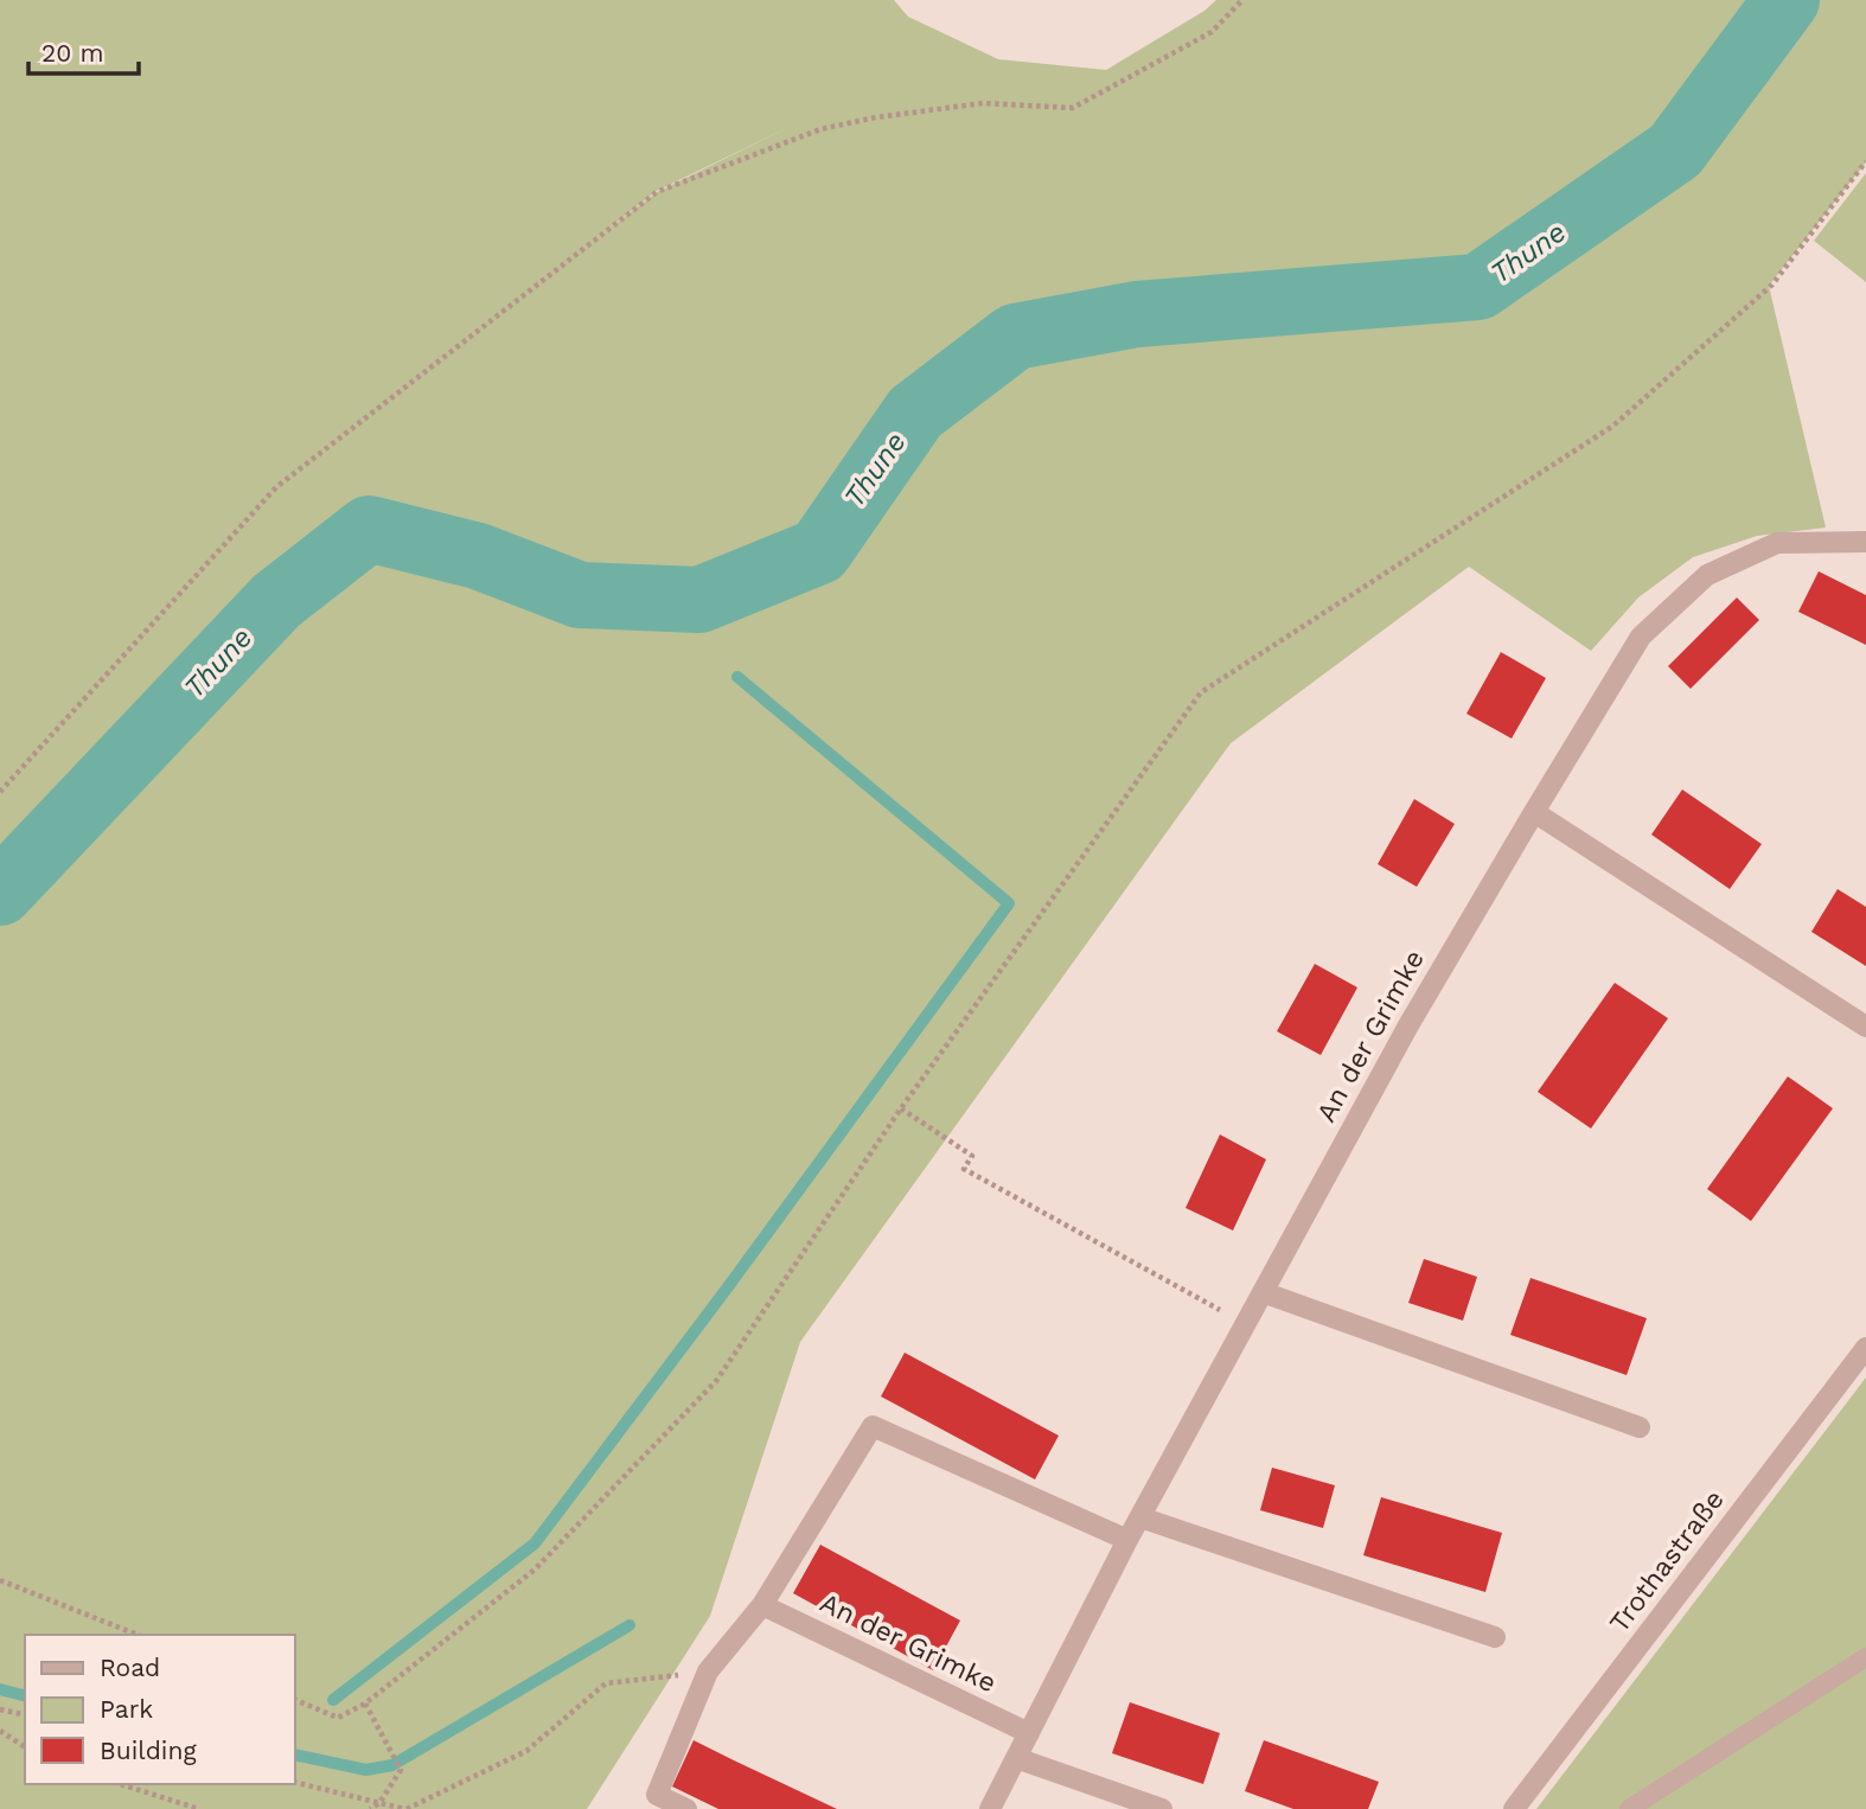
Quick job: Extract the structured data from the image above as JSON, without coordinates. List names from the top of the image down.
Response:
{
  "streets": {
    "street": ["An der Grimke", "Trothastraße"]
  },
  "water": ["Thune"],
  "legend": ["Road", "Park", "Building"],
  "scale_bar": "20 m"
}
